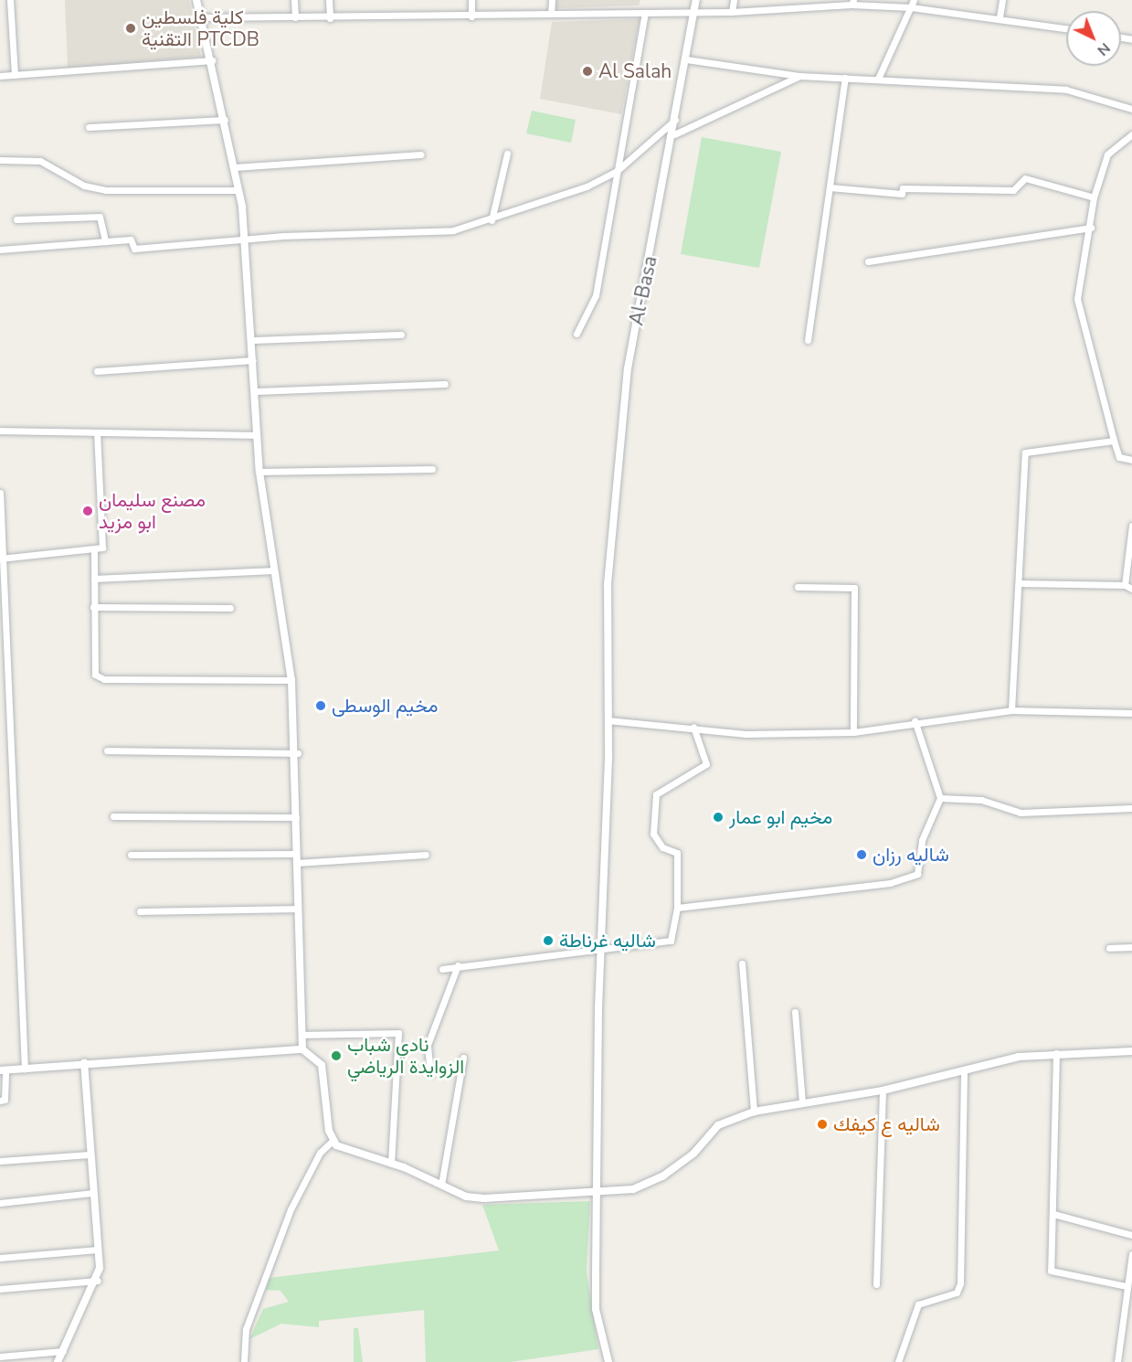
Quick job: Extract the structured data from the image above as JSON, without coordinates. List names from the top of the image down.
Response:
{
  "streets": {
    "street": ["Al-Basa"]
  },
  "places": [
    "كلية فلسطين التقنية PTCDB",
    "Al Salah",
    "مصنع سليمان ابو مزيد",
    "مخيم الوسطى",
    "مخيم ابو عمار",
    "شاليه رزان",
    "شاليه غرناطة",
    "نادي شباب الزوايدة الرياضي",
    "شاليه ع كيفك"
  ],
  "north": "bottom right"
}
